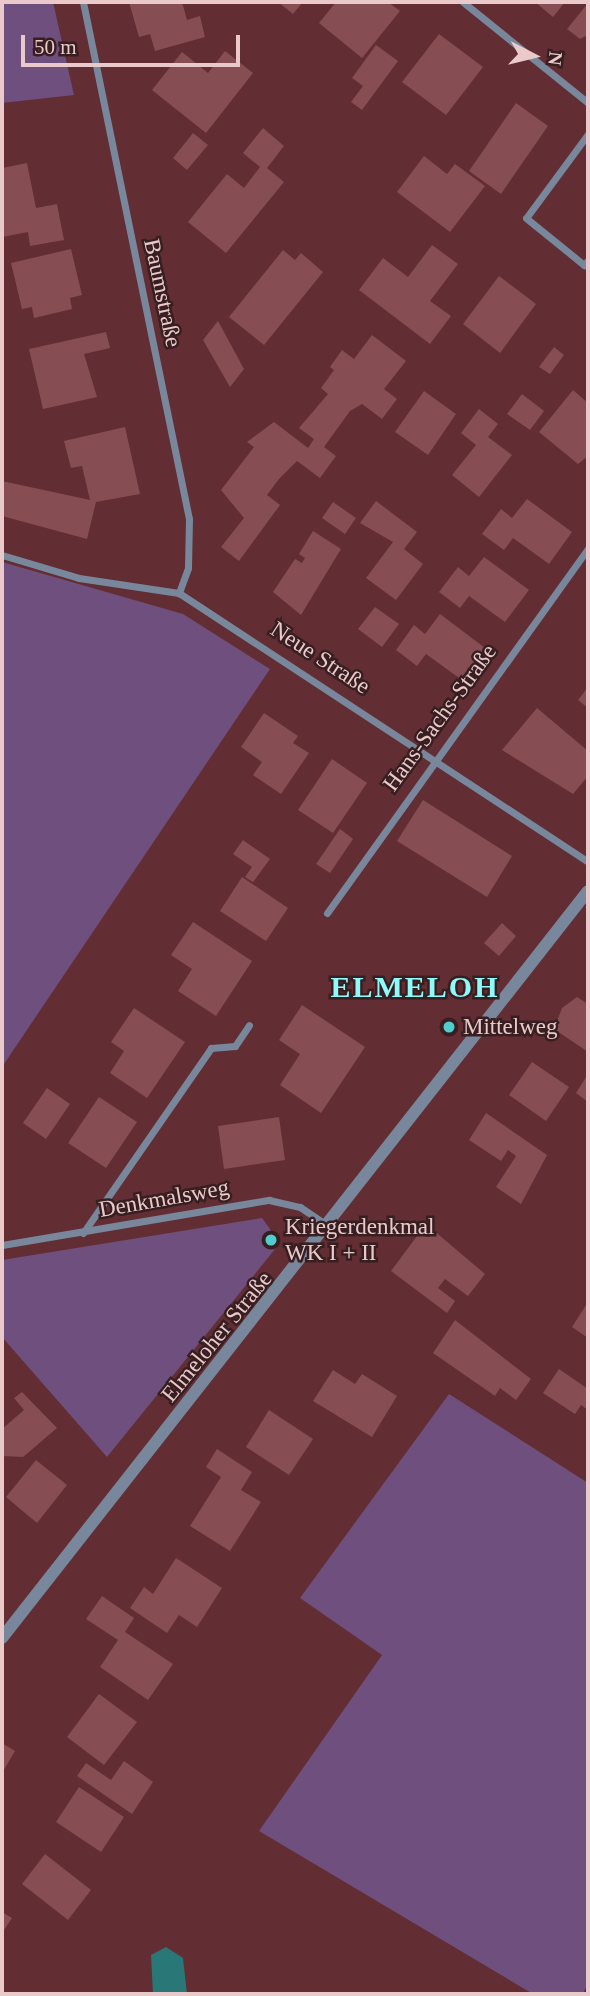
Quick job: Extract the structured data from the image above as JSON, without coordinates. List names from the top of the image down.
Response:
{
  "streets": {
    "street": [
      "Baumstraße",
      "Neue Straße",
      "Hans-Sachs-Straße",
      "Denkmalsweg",
      "Elmeloher Straße"
    ]
  },
  "crossings": [
    ["Baumstraße", "Neue Straße"],
    ["Neue Straße", "Hans-Sachs-Straße"],
    ["Denkmalsweg", "Elmeloher Straße"]
  ],
  "districts": ["ELMELOH"],
  "places": ["Mittelweg", "Kriegerdenkmal WK I + II"],
  "scale_bar": "50 m",
  "north": "right"
}
